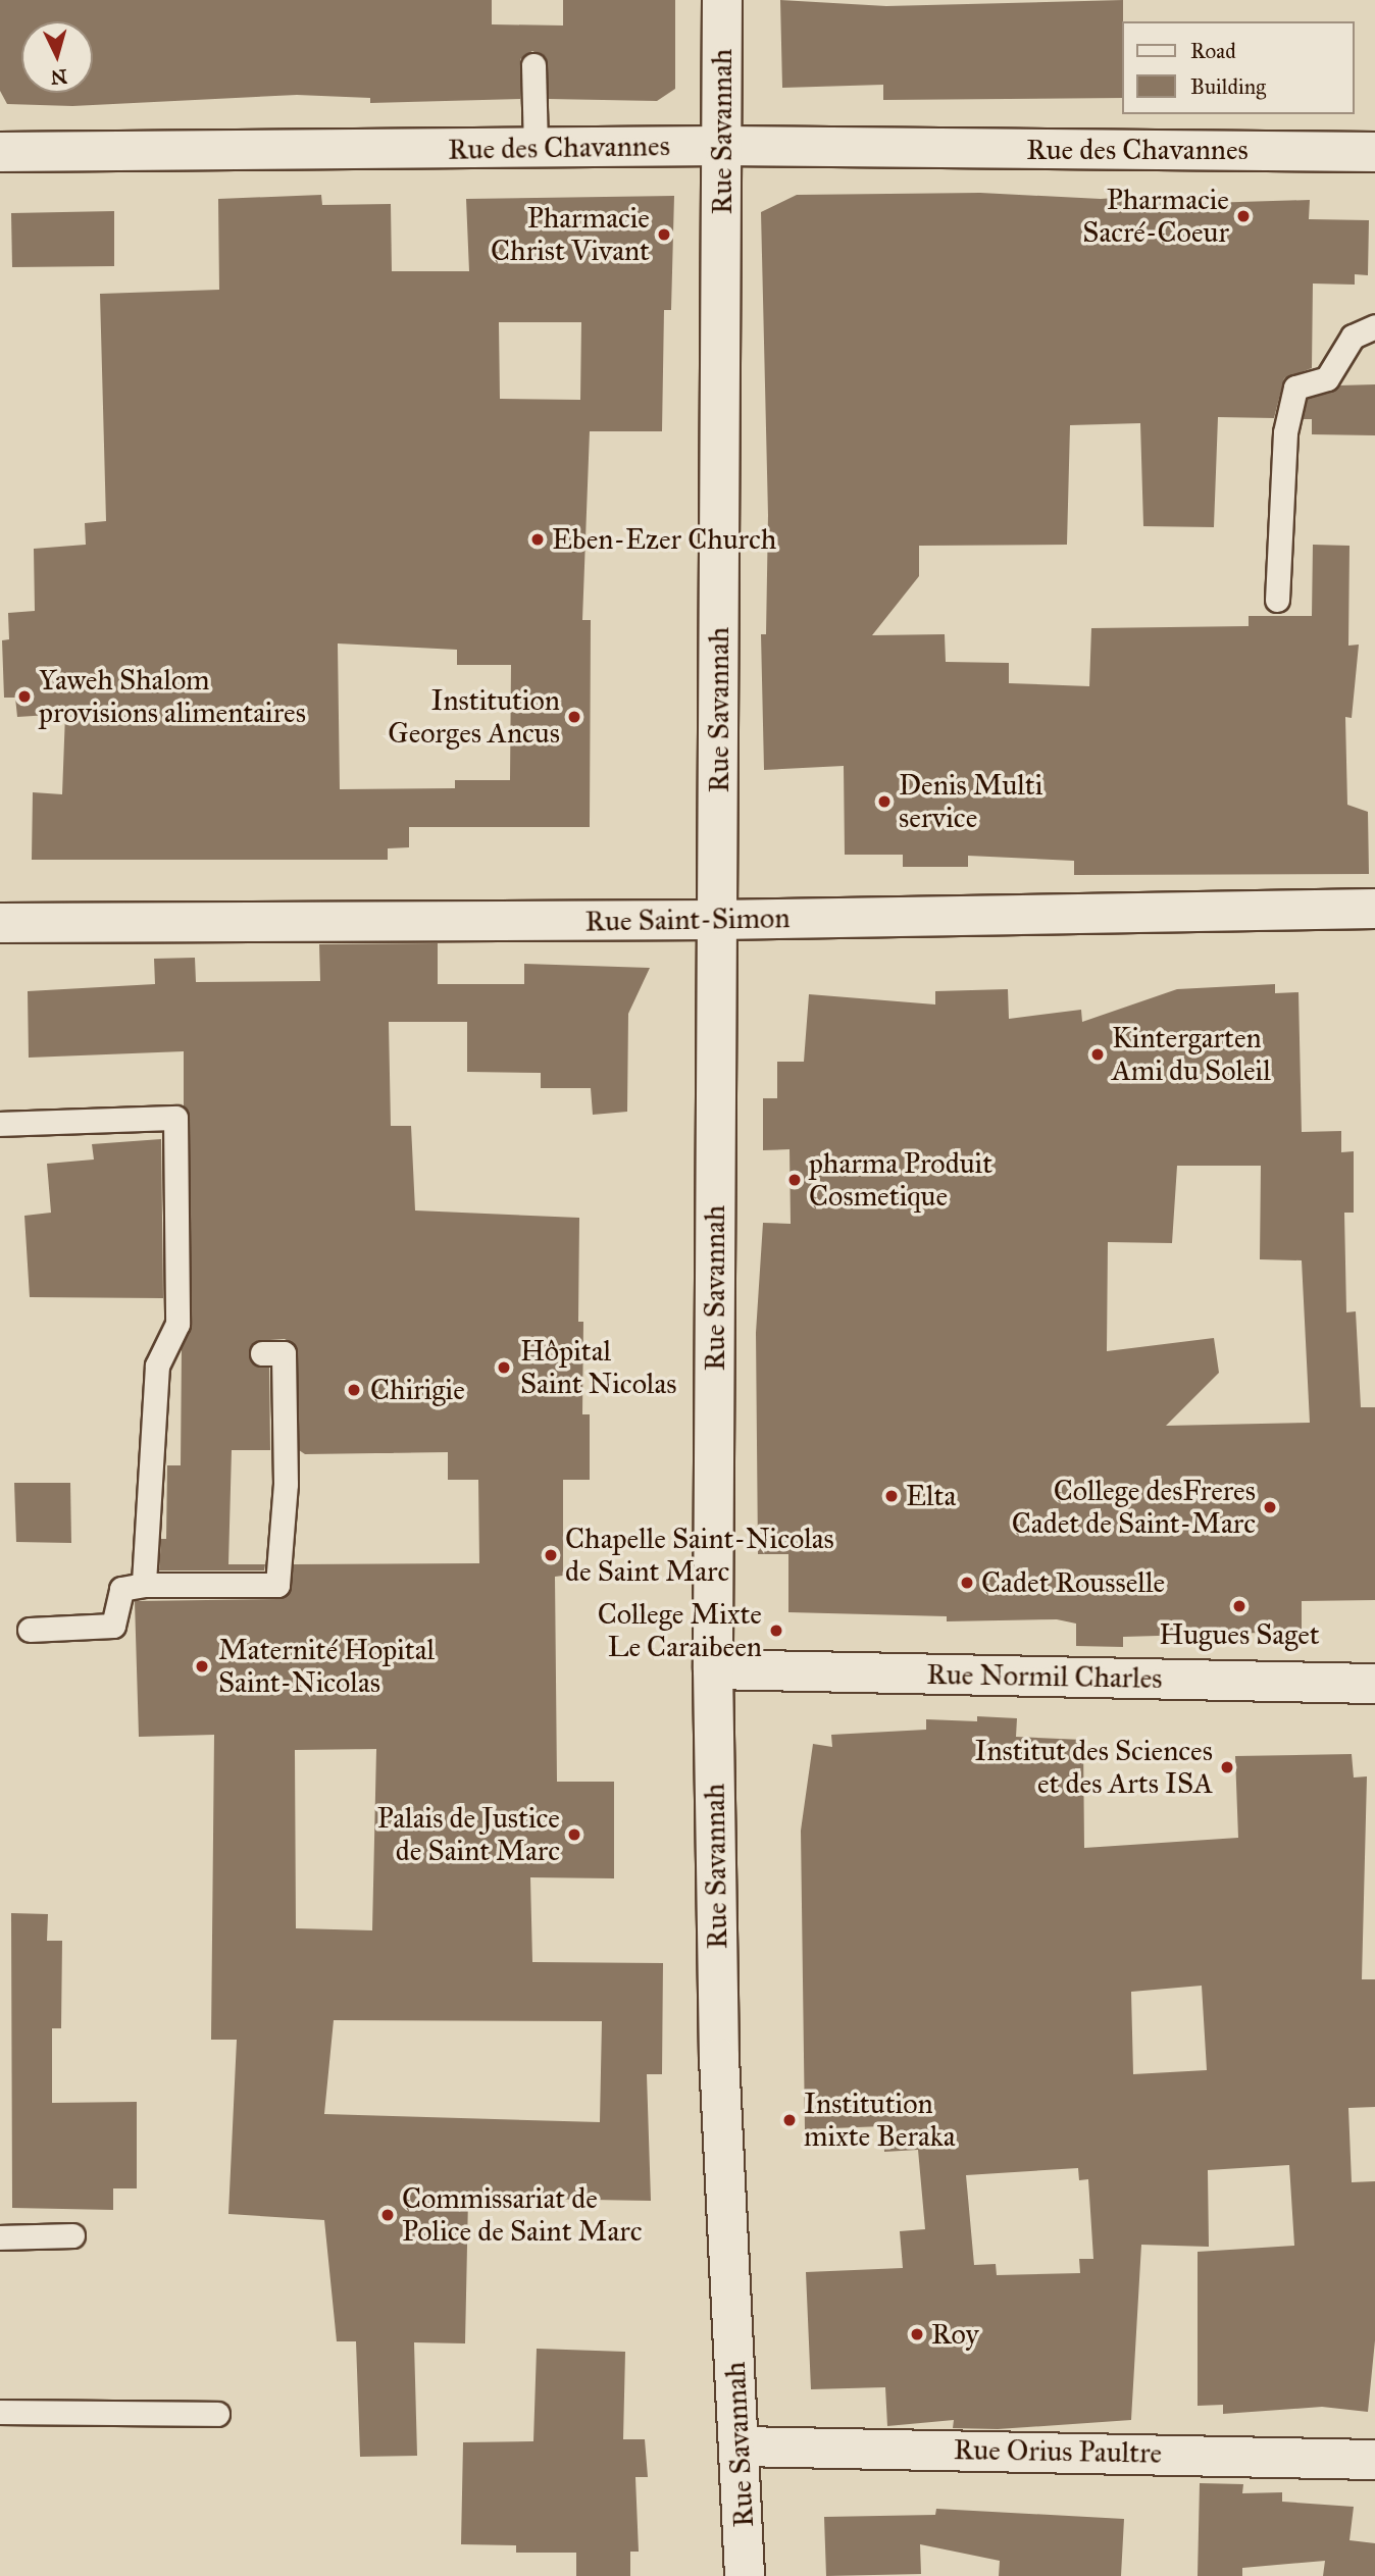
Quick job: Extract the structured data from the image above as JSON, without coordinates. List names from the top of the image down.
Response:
{
  "streets": {
    "street": [
      "Rue Savannah",
      "Rue des Chavannes",
      "Rue Saint-Simon",
      "Rue Normil Charles",
      "Rue Orius Paultre"
    ]
  },
  "crossings": [
    ["Rue Savannah", "Rue des Chavannes"],
    ["Rue Savannah", "Rue Saint-Simon"],
    ["Rue Savannah", "Rue Normil Charles"],
    ["Rue Savannah", "Rue Orius Paultre"]
  ],
  "places": [
    "Pharmacie Sacré-Coeur",
    "Pharmacie Christ Vivant",
    "Eben-Ezer Church",
    "Yaweh Shalom provisions alimentaires",
    "Institution Georges Ancus",
    "Denis Multi service",
    "Kintergarten Ami du Soleil",
    "pharma Produit Cosmetique",
    "Hôpital Saint Nicolas",
    "Chirigie",
    "Elta",
    "College desFreres Cadet de Saint-Marc",
    "Chapelle Saint-Nicolas de Saint Marc",
    "Cadet Rousselle",
    "Hugues Saget",
    "College Mixte Le Caraibeen",
    "Maternité Hopital Saint-Nicolas",
    "Institut des Sciences et des Arts ISA",
    "Palais de Justice de Saint Marc",
    "Institution mixte Beraka",
    "Commissariat de Police de Saint Marc",
    "Roy"
  ],
  "legend": ["Road", "Building"],
  "north": "bottom"
}
